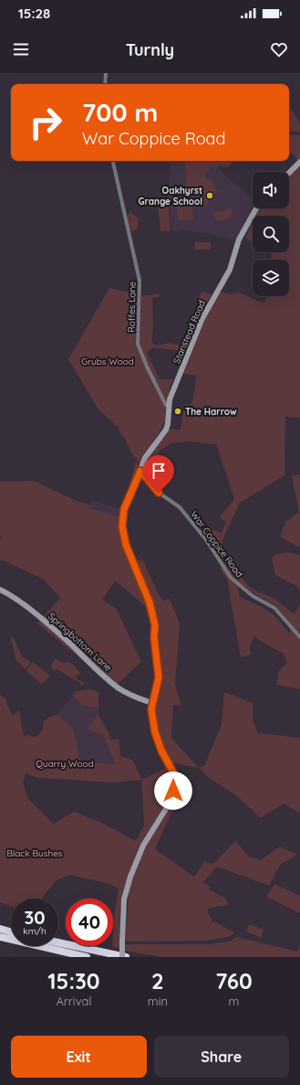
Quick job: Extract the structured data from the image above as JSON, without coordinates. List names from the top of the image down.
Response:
{
  "streets": {
    "street": [
      "Roffes Lane",
      "Stanstead Road",
      "War Coppice Road",
      "Springbottom Lane"
    ]
  },
  "crossings": [
    ["Roffes Lane", "Stanstead Road"],
    ["Stanstead Road", "War Coppice Road"],
    ["Stanstead Road", "Springbottom Lane"]
  ],
  "parks": ["Grubs Wood", "Quarry Wood", "Black Bushes"],
  "places": ["Oakhyrst Grange School", "The Harrow"],
  "page": {
    "status": "15:28",
    "header": "Turnly",
    "turn": ["700 m", "War Coppice Road"],
    "speed": "30 km/h",
    "limit": "40",
    "eta": [
      "15:30",
      "Arrival",
      "2",
      "min",
      "760",
      "m"
    ],
    "buttons": ["Exit", "Share"]
  }
}
